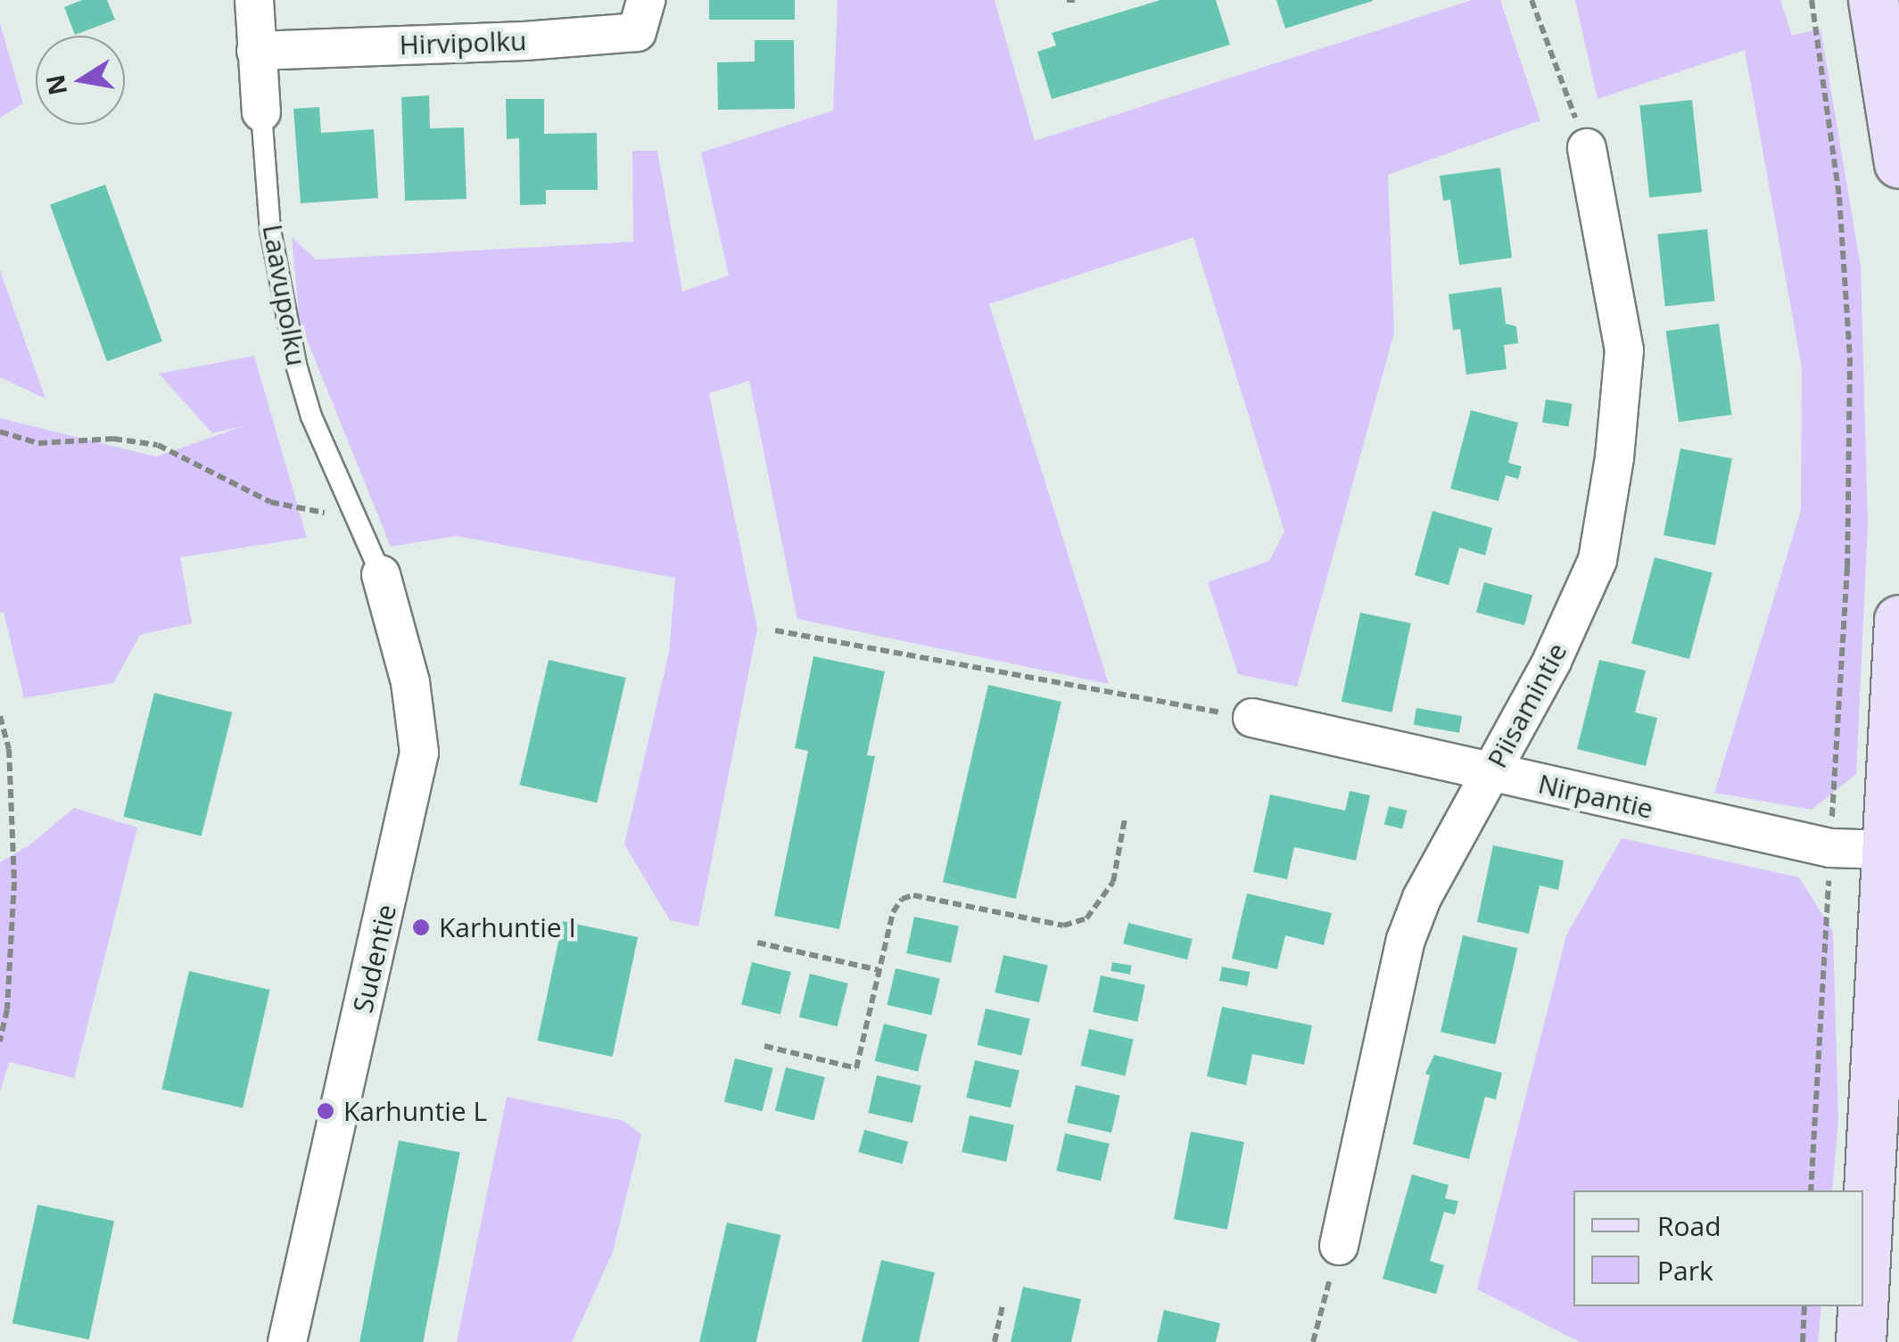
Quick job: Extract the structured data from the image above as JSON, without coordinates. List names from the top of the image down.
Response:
{
  "streets": {
    "street": [
      "Hirvipolku",
      "Laavupolku",
      "Piisamintie",
      "Nirpantie",
      "Sudentie"
    ]
  },
  "crossings": [
    ["Hirvipolku", "Laavupolku"],
    ["Laavupolku", "Sudentie"],
    ["Piisamintie", "Nirpantie"]
  ],
  "places": ["Karhuntie I", "Karhuntie L"],
  "legend": ["Road", "Park"],
  "north": "left"
}
